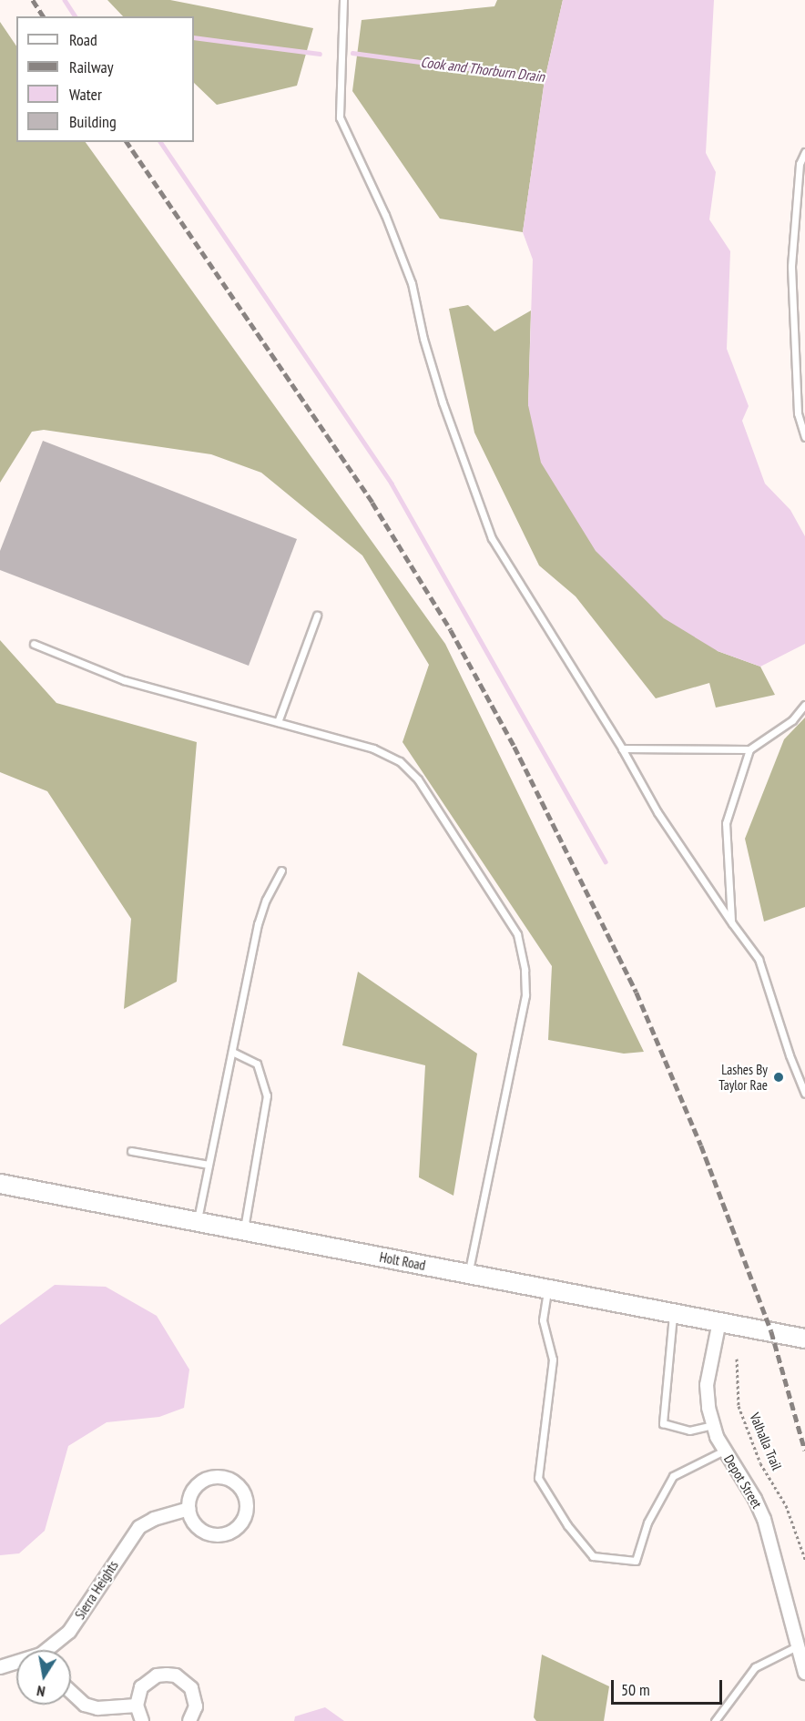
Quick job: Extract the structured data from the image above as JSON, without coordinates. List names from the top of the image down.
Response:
{
  "streets": {
    "main road": ["Holt Road"],
    "street": ["Depot Street", "Sierra Heights"],
    "path": ["Valhalla Trail"]
  },
  "crossings": [
    ["Holt Road", "Depot Street"]
  ],
  "water": ["Cook and Thorburn Drain"],
  "places": ["Lashes By Taylor Rae"],
  "legend": [
    "Road",
    "Railway",
    "Water",
    "Building"
  ],
  "scale_bar": "50 m",
  "north": "bottom"
}
